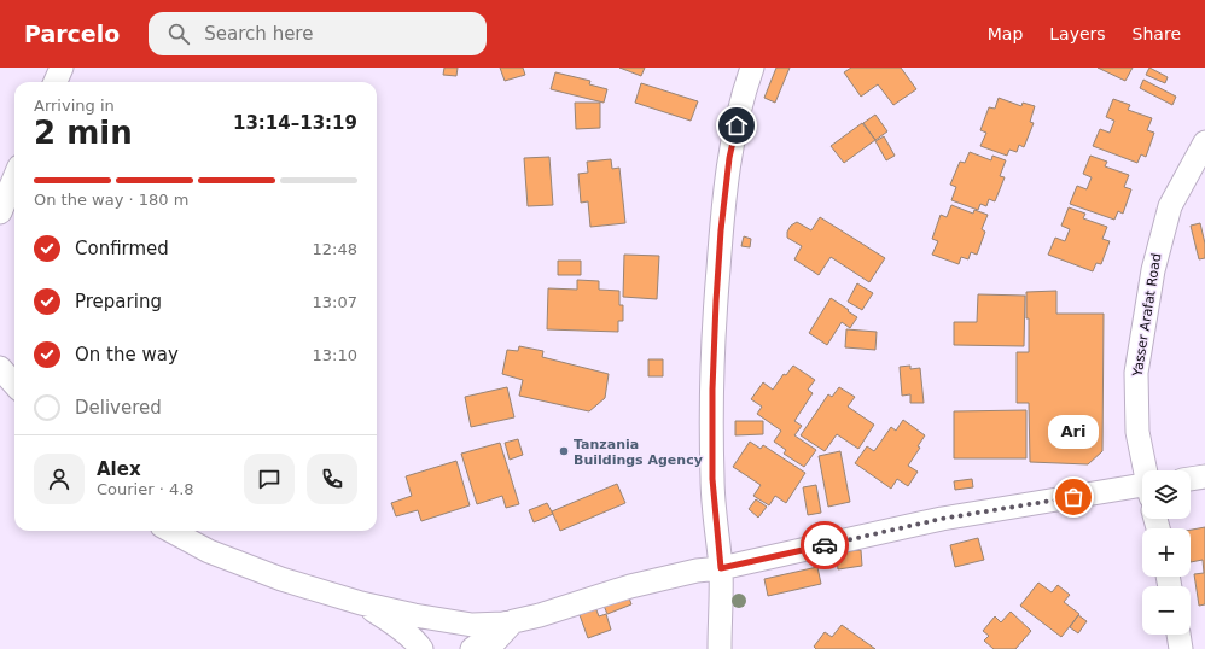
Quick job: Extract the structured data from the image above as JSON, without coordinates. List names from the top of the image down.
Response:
{
  "streets": {
    "street": ["Yasser Arafat Road"]
  },
  "places": ["Tanzania Buildings Agency", "Ari"],
  "page": {
    "header": "Parcelo",
    "search": "Search here",
    "nav": ["Map", "Layers", "Share"],
    "heading": ["2 min", "Arriving in", "13:14–13:19"],
    "panel": ["Alex", "Courier · 4.8"],
    "bar": "On the way · 180 m",
    "list": [
      ["Confirmed", "12:48"],
      ["Preparing", "13:07"],
      ["On the way", "13:10"],
      "Delivered"
    ],
    "bubble": "Ari",
    "map_buttons": ["+", "−"]
  }
}
